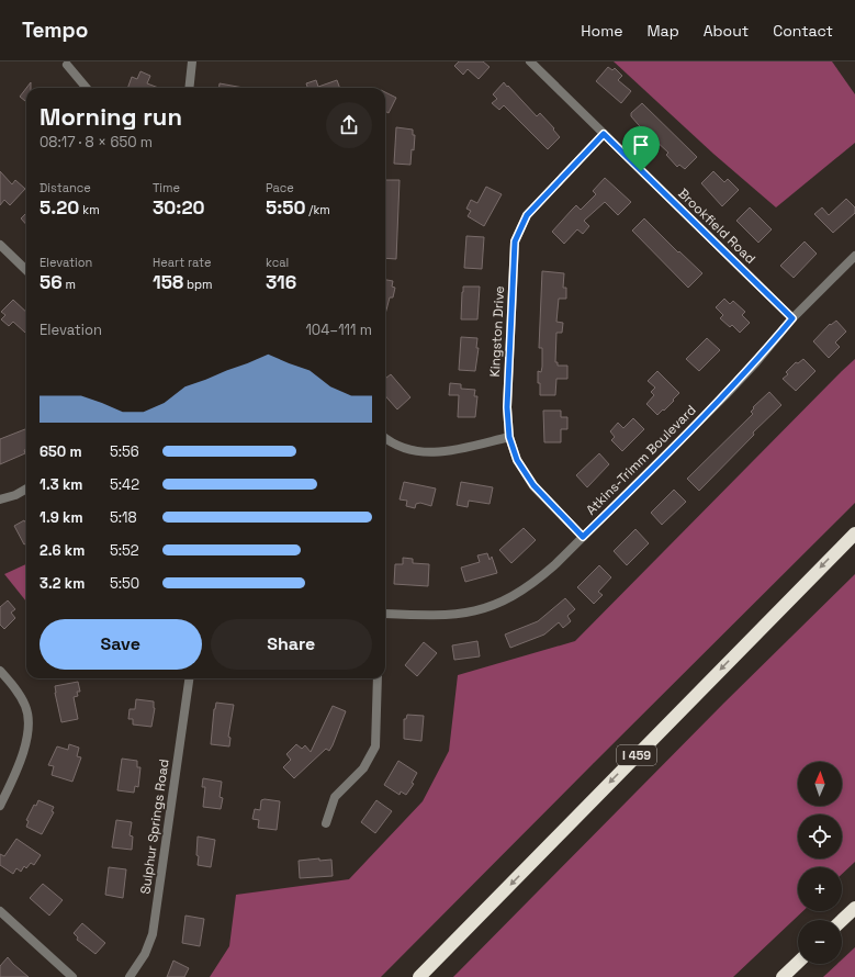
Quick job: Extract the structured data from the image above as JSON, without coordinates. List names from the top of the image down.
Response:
{
  "streets": {
    "highway": ["I 459"],
    "street": [
      "Brookfield Road",
      "Kingston Drive",
      "Atkins-Trimm Boulevard",
      "Sulphur Springs Road"
    ]
  },
  "crossings": [
    ["Brookfield Road", "Kingston Drive"],
    ["Brookfield Road", "Atkins-Trimm Boulevard"],
    ["Kingston Drive", "Atkins-Trimm Boulevard"]
  ],
  "north": "top",
  "page": {
    "header": "Tempo",
    "nav": [
      "Home",
      "Map",
      "About",
      "Contact"
    ],
    "heading": ["Morning run", "08:17 · 8 × 650 m"],
    "stats": [
      ["Distance", "5.20 km"],
      ["Time", "30:20"],
      ["Pace", "5:50 /km"],
      ["Elevation", "56 m"],
      ["Heart rate", "158 bpm"],
      ["kcal", "316"]
    ],
    "chart": ["Elevation", "104–111 m"],
    "list": [
      {
        "name": "650 m",
        "note": "5:56"
      },
      {
        "name": "1.3 km",
        "note": "5:42"
      },
      {
        "name": "1.9 km",
        "note": "5:18"
      },
      {
        "name": "2.6 km",
        "note": "5:52"
      },
      {
        "name": "3.2 km",
        "note": "5:50"
      }
    ],
    "buttons": ["Save", "Share"],
    "map_buttons": ["+", "−"]
  }
}
